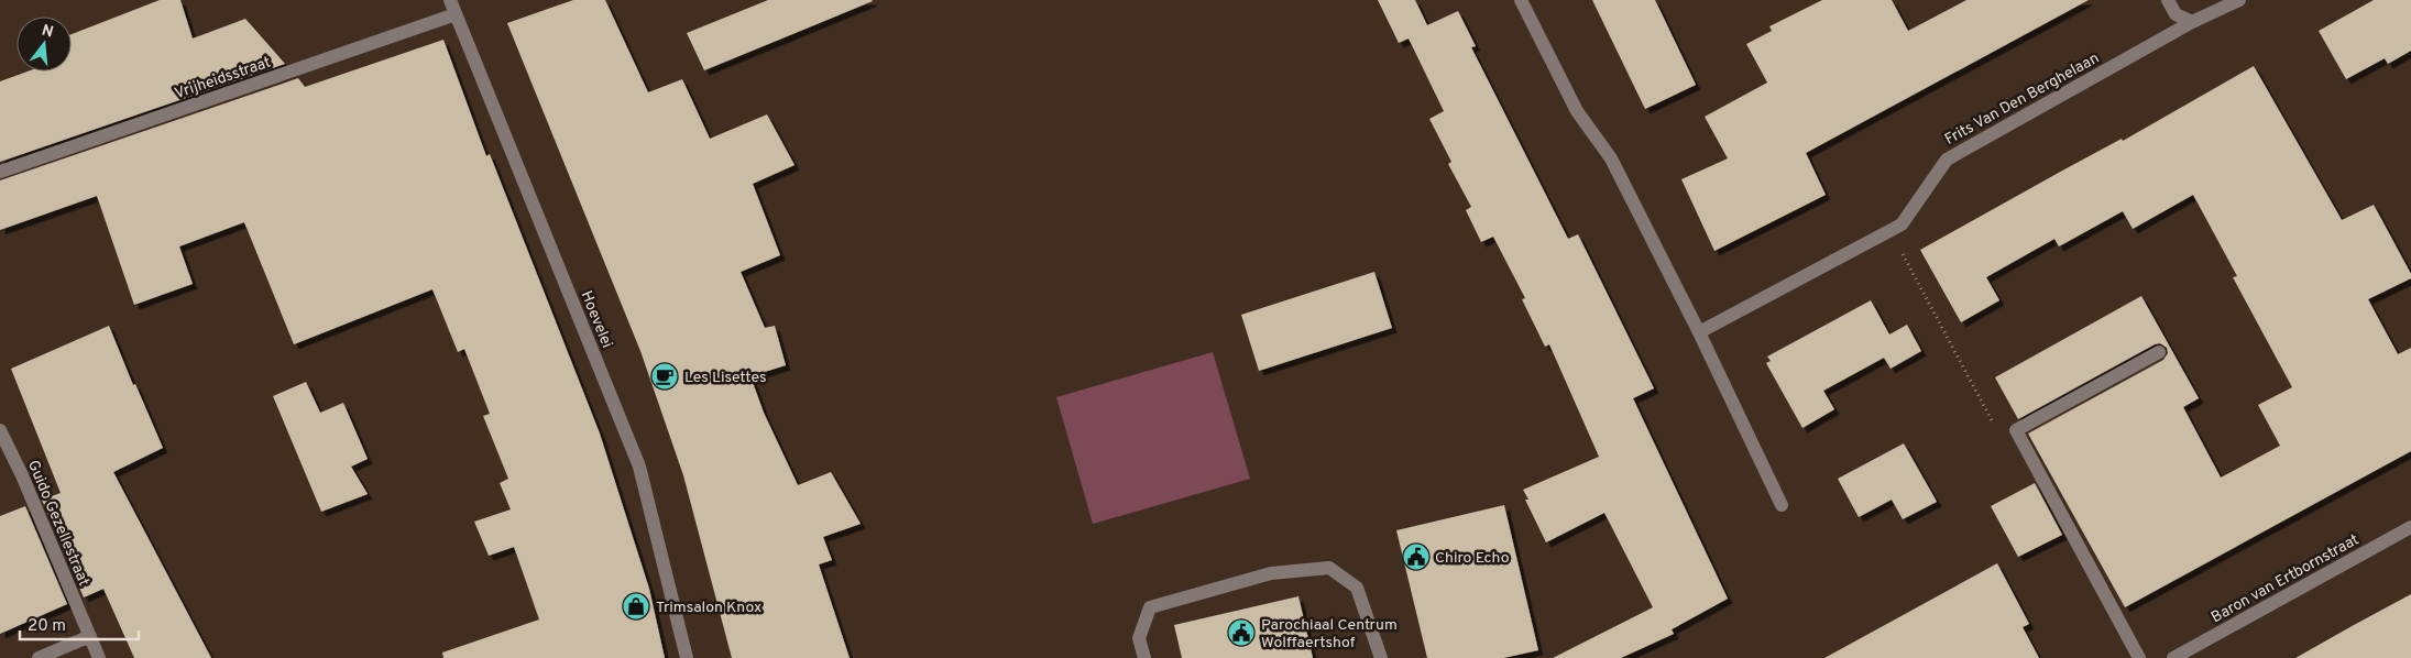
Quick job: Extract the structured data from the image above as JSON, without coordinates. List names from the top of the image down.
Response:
{
  "streets": {
    "street": [
      "Vrijheidsstraat",
      "Frits Van Den Berghelaan",
      "Hoevelei",
      "Guido Gezellestraat",
      "Baron van Ertbornstraat"
    ]
  },
  "crossings": [
    ["Vrijheidsstraat", "Hoevelei"]
  ],
  "places": {
    "cafe": ["Les Lisettes"],
    "public building": ["Chiro Echo", "Parochiaal Centrum Wolffaertshof"],
    "shop": ["Trimsalon Knox"]
  },
  "scale_bar": "20 m",
  "north": "top"
}
